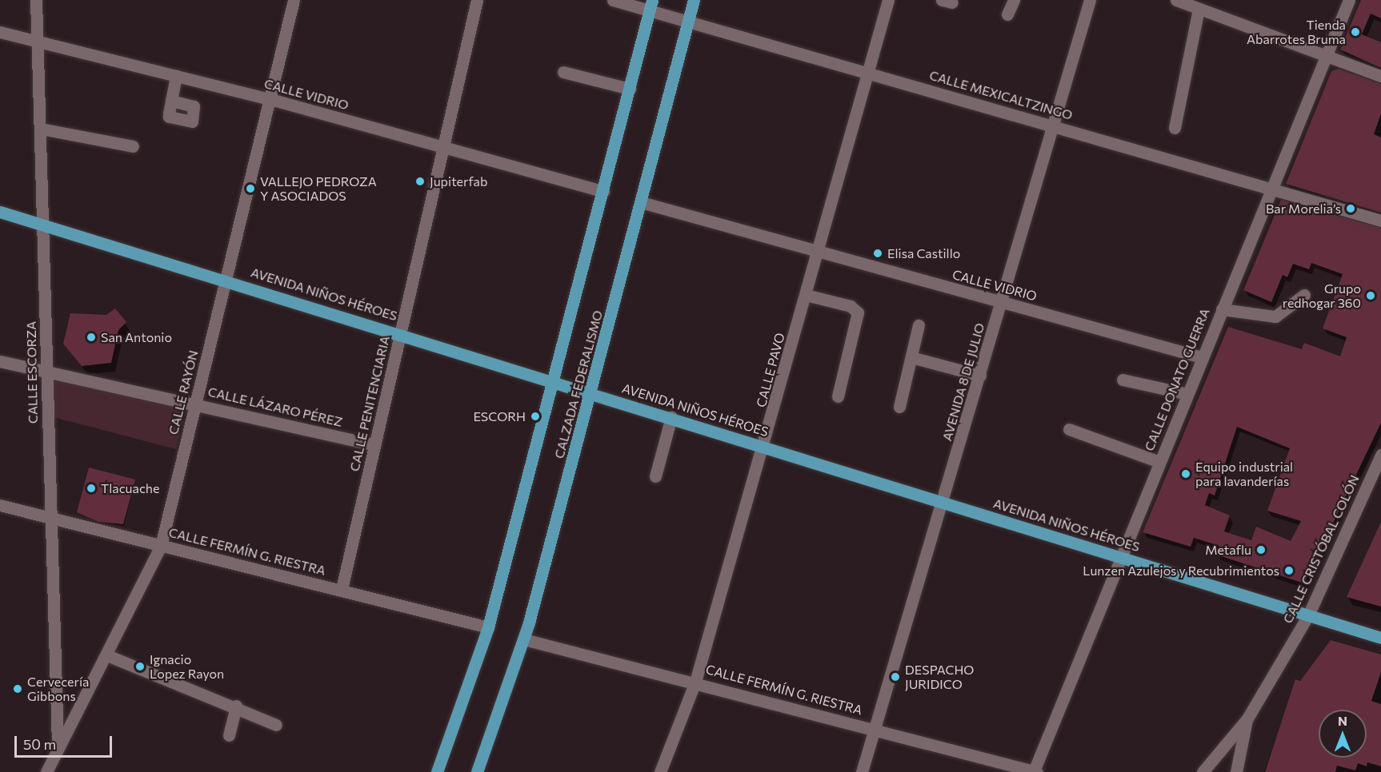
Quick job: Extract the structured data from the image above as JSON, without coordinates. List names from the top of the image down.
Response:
{
  "streets": {
    "main road": ["AVENIDA NIÑOS HÉROES", "CALZADA FEDERALISMO"],
    "street": [
      "CALLE VIDRIO",
      "CALLE MEXICALTZINGO",
      "CALLE PAVO",
      "CALLE ESCORZA",
      "CALLE DONATO GUERRA",
      "AVENIDA 8 DE JULIO",
      "CALLE RAYÓN",
      "CALLE PENITENCIARIA",
      "CALLE LÁZARO PÉREZ",
      "CALLE CRISTÓBAL COLÓN",
      "CALLE FERMÍN G. RIESTRA"
    ]
  },
  "crossings": [
    ["CALLE VIDRIO", "CALLE PAVO"],
    ["CALLE VIDRIO", "CALLE ESCORZA"],
    ["CALLE VIDRIO", "CALLE DONATO GUERRA"],
    ["CALLE VIDRIO", "AVENIDA 8 DE JULIO"],
    ["CALLE VIDRIO", "CALZADA FEDERALISMO"],
    ["CALLE VIDRIO", "CALLE RAYÓN"],
    ["CALLE VIDRIO", "CALLE PENITENCIARIA"],
    ["CALLE MEXICALTZINGO", "CALLE PAVO"],
    ["CALLE MEXICALTZINGO", "CALLE DONATO GUERRA"],
    ["CALLE MEXICALTZINGO", "AVENIDA 8 DE JULIO"],
    ["CALLE MEXICALTZINGO", "CALZADA FEDERALISMO"],
    ["AVENIDA NIÑOS HÉROES", "CALLE PAVO"],
    ["AVENIDA NIÑOS HÉROES", "CALLE ESCORZA"],
    ["AVENIDA NIÑOS HÉROES", "CALLE DONATO GUERRA"],
    ["AVENIDA NIÑOS HÉROES", "AVENIDA 8 DE JULIO"],
    ["AVENIDA NIÑOS HÉROES", "CALZADA FEDERALISMO"],
    ["AVENIDA NIÑOS HÉROES", "CALLE RAYÓN"],
    ["AVENIDA NIÑOS HÉROES", "CALLE PENITENCIARIA"],
    ["AVENIDA NIÑOS HÉROES", "CALLE CRISTÓBAL COLÓN"],
    ["CALLE PAVO", "CALLE FERMÍN G. RIESTRA"],
    ["CALLE ESCORZA", "CALLE RAYÓN"],
    ["CALLE ESCORZA", "CALLE LÁZARO PÉREZ"],
    ["CALLE ESCORZA", "CALLE FERMÍN G. RIESTRA"],
    ["CALLE DONATO GUERRA", "CALLE FERMÍN G. RIESTRA"],
    ["AVENIDA 8 DE JULIO", "CALLE FERMÍN G. RIESTRA"],
    ["CALZADA FEDERALISMO", "CALLE FERMÍN G. RIESTRA"],
    ["CALLE RAYÓN", "CALLE LÁZARO PÉREZ"],
    ["CALLE RAYÓN", "CALLE FERMÍN G. RIESTRA"],
    ["CALLE PENITENCIARIA", "CALLE LÁZARO PÉREZ"],
    ["CALLE PENITENCIARIA", "CALLE FERMÍN G. RIESTRA"]
  ],
  "places": [
    "Tienda Abarrotes Bruma",
    "Jupiterfab",
    "VALLEJO PEDROZA Y ASOCIADOS",
    "Bar Morelia’s",
    "Elisa Castillo",
    "Grupo redhogar 360",
    "San Antonio",
    "ESCORH",
    "Equipo industrial para lavanderías",
    "Tlacuache",
    "Metaflu",
    "Lunzen Azulejos y Recubrimientos",
    "Ignacio Lopez Rayon",
    "DESPACHO JURIDICO",
    "Cervecería Gibbons"
  ],
  "scale_bar": "50 m",
  "north": "top"
}
